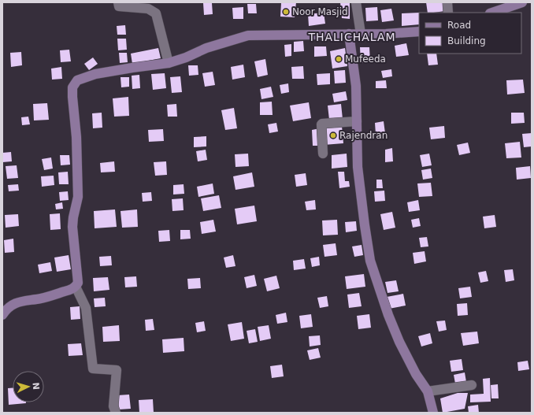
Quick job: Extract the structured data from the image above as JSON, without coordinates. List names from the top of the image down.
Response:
{
  "districts": ["THALICHALAM"],
  "places": ["Noor Masjid", "Mufeeda", "Rajendran"],
  "legend": ["Road", "Building"],
  "north": "right"
}
